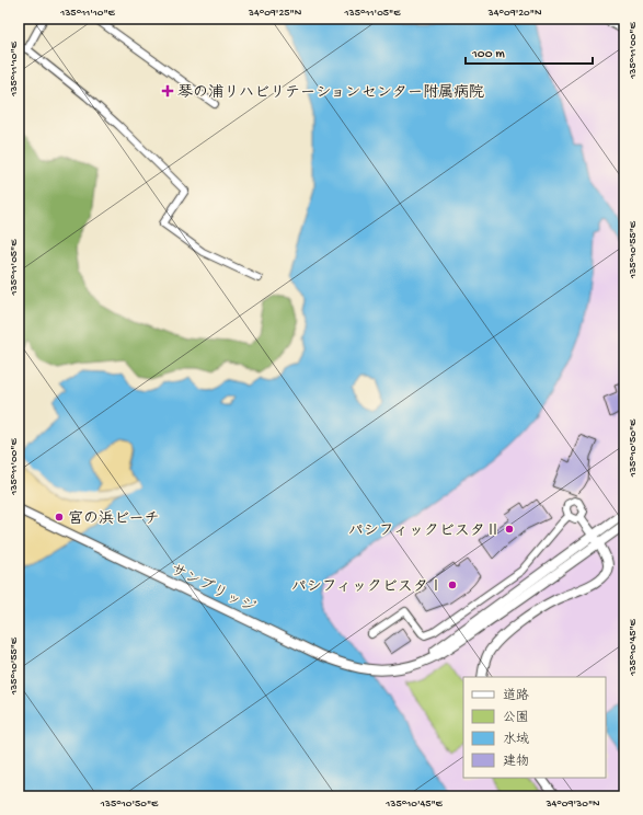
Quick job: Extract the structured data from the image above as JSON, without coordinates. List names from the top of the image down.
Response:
{
  "streets": {
    "street": ["サンブリッジ"]
  },
  "places": {
    "health": ["琴の浦リハビリテーションセンター附属病院"],
    "other": ["宮の浜ビーチ", "パシフィックビスタⅡ", "パシフィックビスタⅠ"]
  },
  "legend": [
    "道路",
    "公園",
    "水域",
    "建物"
  ],
  "scale_bar": "100 m",
  "coordinates": [
    "135°11'10\"E",
    "34°09'25\"N",
    "135°11'05\"E",
    "34°09'20\"N",
    "135°11'00\"E",
    "135°10'55\"E",
    "135°10'50\"E",
    "135°10'45\"E",
    "34°09'30\"N"
  ]
}
